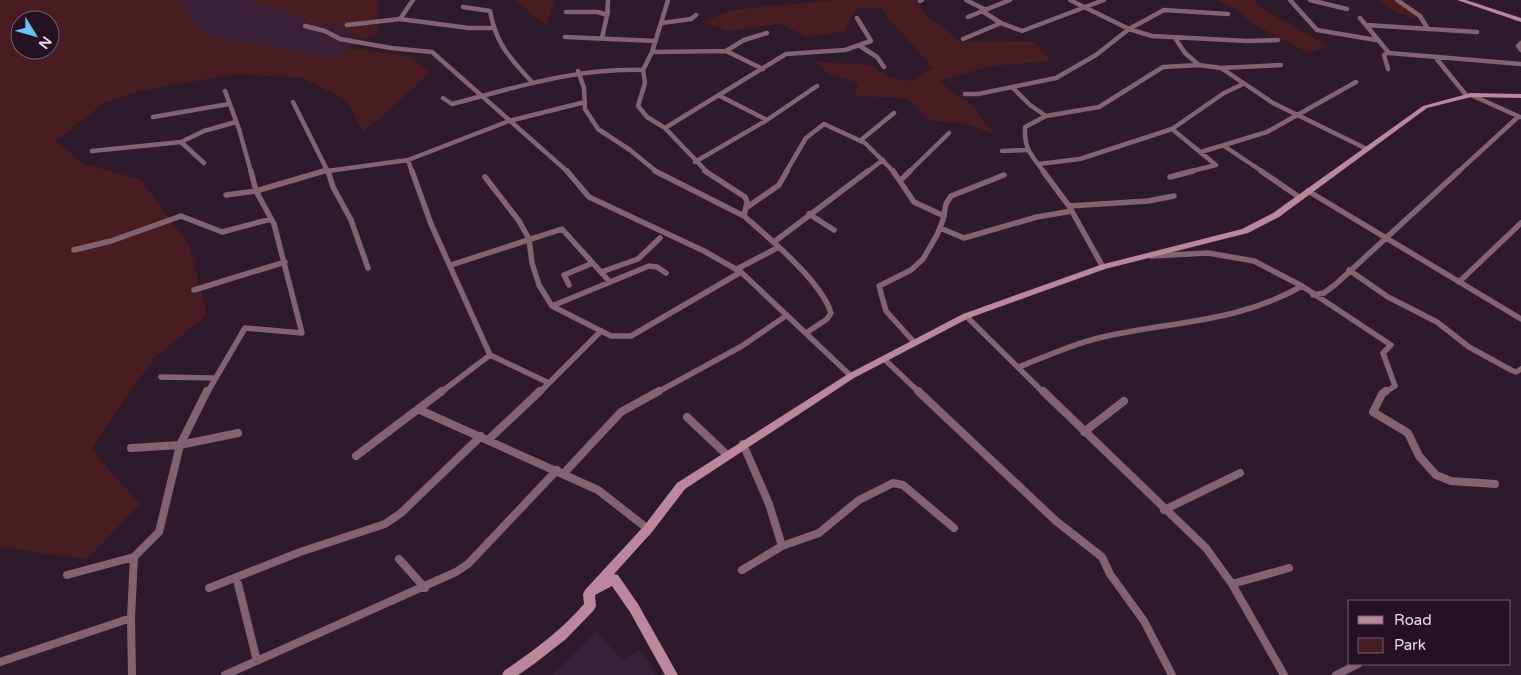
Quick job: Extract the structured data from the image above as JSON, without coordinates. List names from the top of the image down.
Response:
{
  "legend": ["Road", "Park"],
  "north": "bottom right"
}
